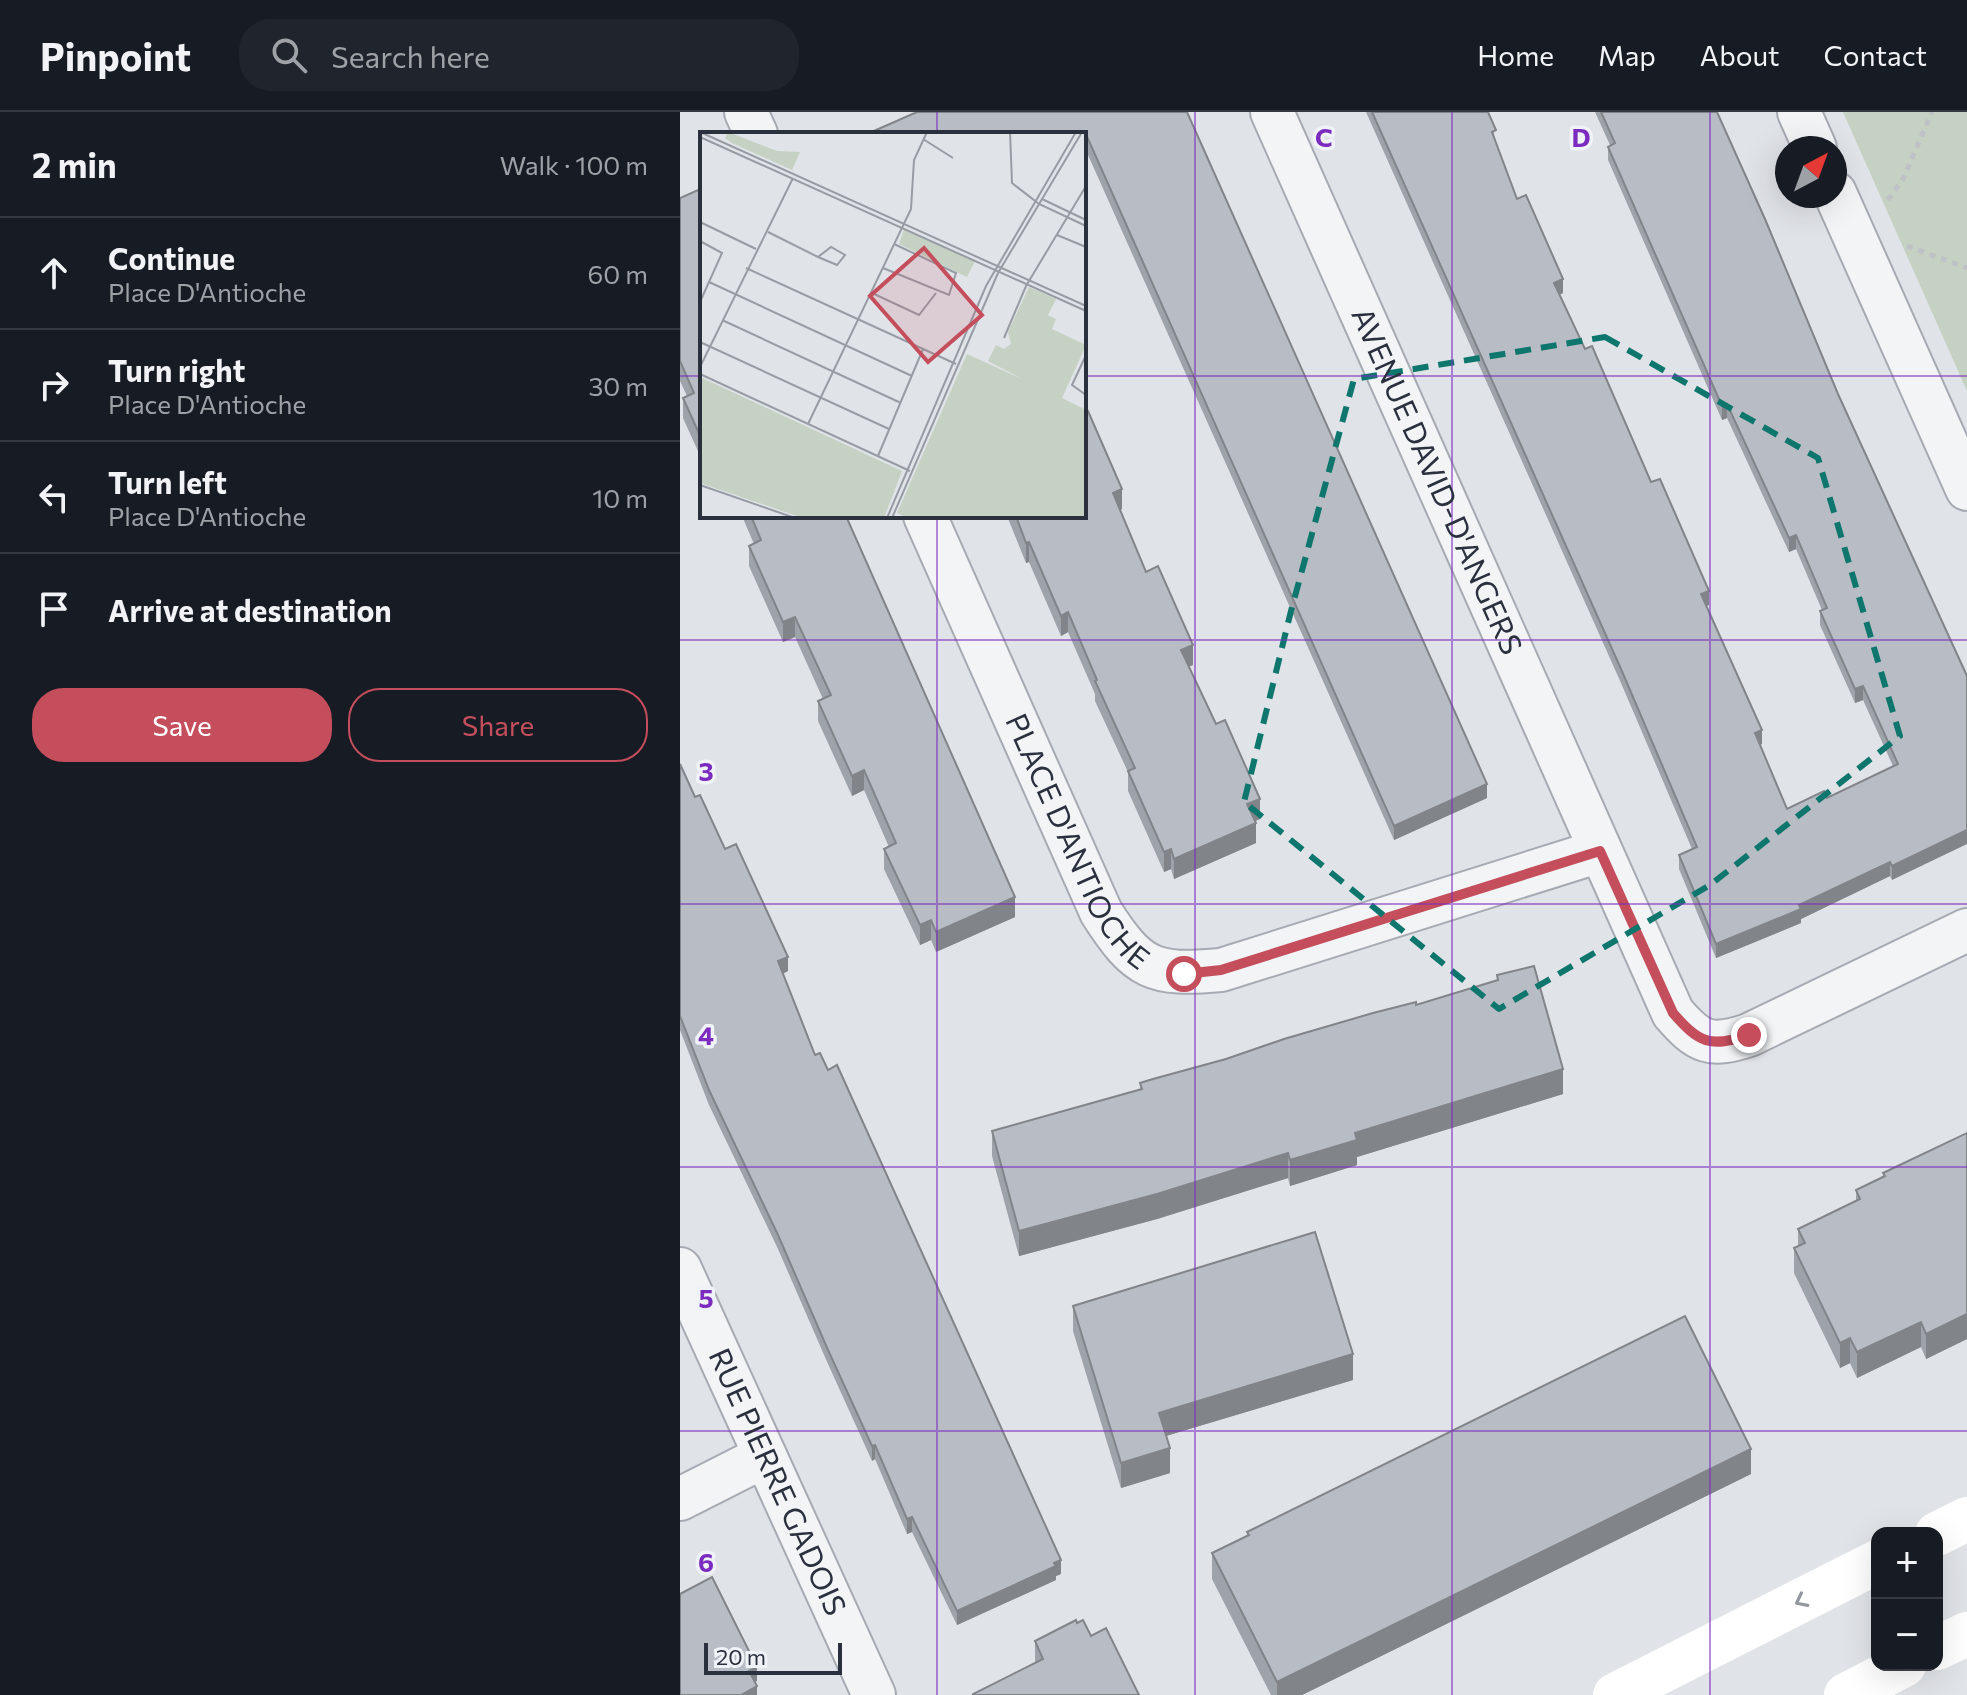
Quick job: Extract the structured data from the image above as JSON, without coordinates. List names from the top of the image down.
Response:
{
  "streets": {
    "street": ["AVENUE DAVID-D'ANGERS", "PLACE D'ANTIOCHE", "RUE PIERRE GADOIS"]
  },
  "crossings": [
    ["AVENUE DAVID-D'ANGERS", "PLACE D'ANTIOCHE"]
  ],
  "scale_bar": "20 m",
  "north": "top right",
  "page": {
    "header": "Pinpoint",
    "search": "Search here",
    "nav": [
      "Home",
      "Map",
      "About",
      "Contact"
    ],
    "heading": ["2 min", "Walk · 100 m"],
    "list": [
      ["Continue", "Place D'Antioche", "60 m"],
      ["Turn right", "Place D'Antioche", "30 m"],
      ["Turn left", "Place D'Antioche", "10 m"],
      "Arrive at destination"
    ],
    "buttons": ["Save", "Share"],
    "map_buttons": ["+", "−"],
    "scale": "20 m"
  },
  "grid": {
    "columns": ["C", "D"],
    "rows": [
      "3",
      "4",
      "5",
      "6"
    ]
  }
}
